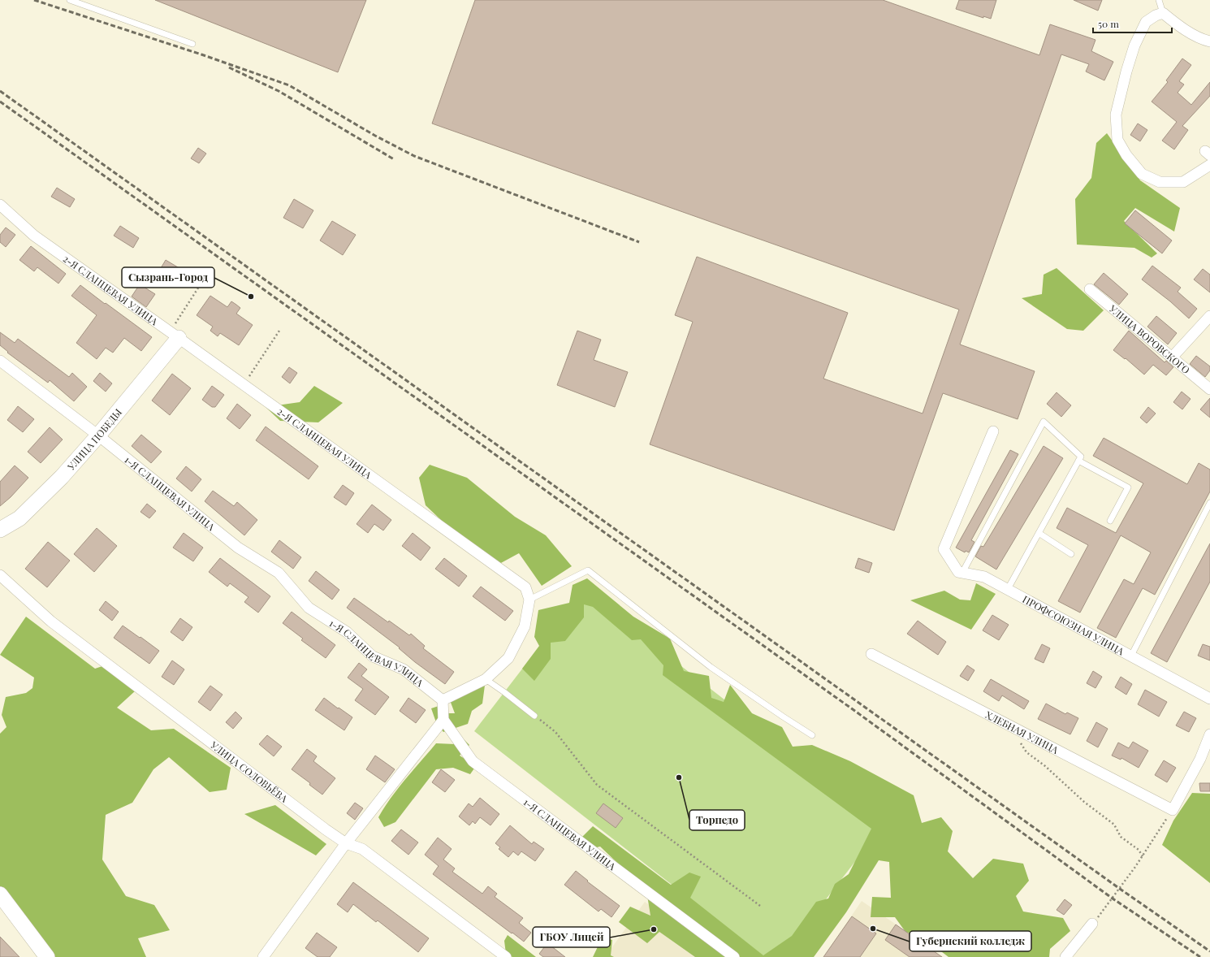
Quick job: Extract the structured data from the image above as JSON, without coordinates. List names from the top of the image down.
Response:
{
  "streets": {
    "street": [
      "2-Я СЛАНЦЕВАЯ УЛИЦА",
      "УЛИЦА ВОРОВСКОГО",
      "УЛИЦА ПОБЕДЫ",
      "1-Я СЛАНЦЕВАЯ УЛИЦА",
      "ПРОФСОЮЗНАЯ УЛИЦА",
      "ХЛЕБНАЯ УЛИЦА",
      "УЛИЦА СОЛОВЬЁВА"
    ]
  },
  "crossings": [
    ["2-Я СЛАНЦЕВАЯ УЛИЦА", "УЛИЦА ПОБЕДЫ"],
    ["УЛИЦА ПОБЕДЫ", "1-Я СЛАНЦЕВАЯ УЛИЦА"]
  ],
  "places": [
    "Сызрань-Город",
    "Торпедо",
    "Губернский колледж",
    "ГБОУ Лицей"
  ],
  "scale_bar": "50 m"
}
